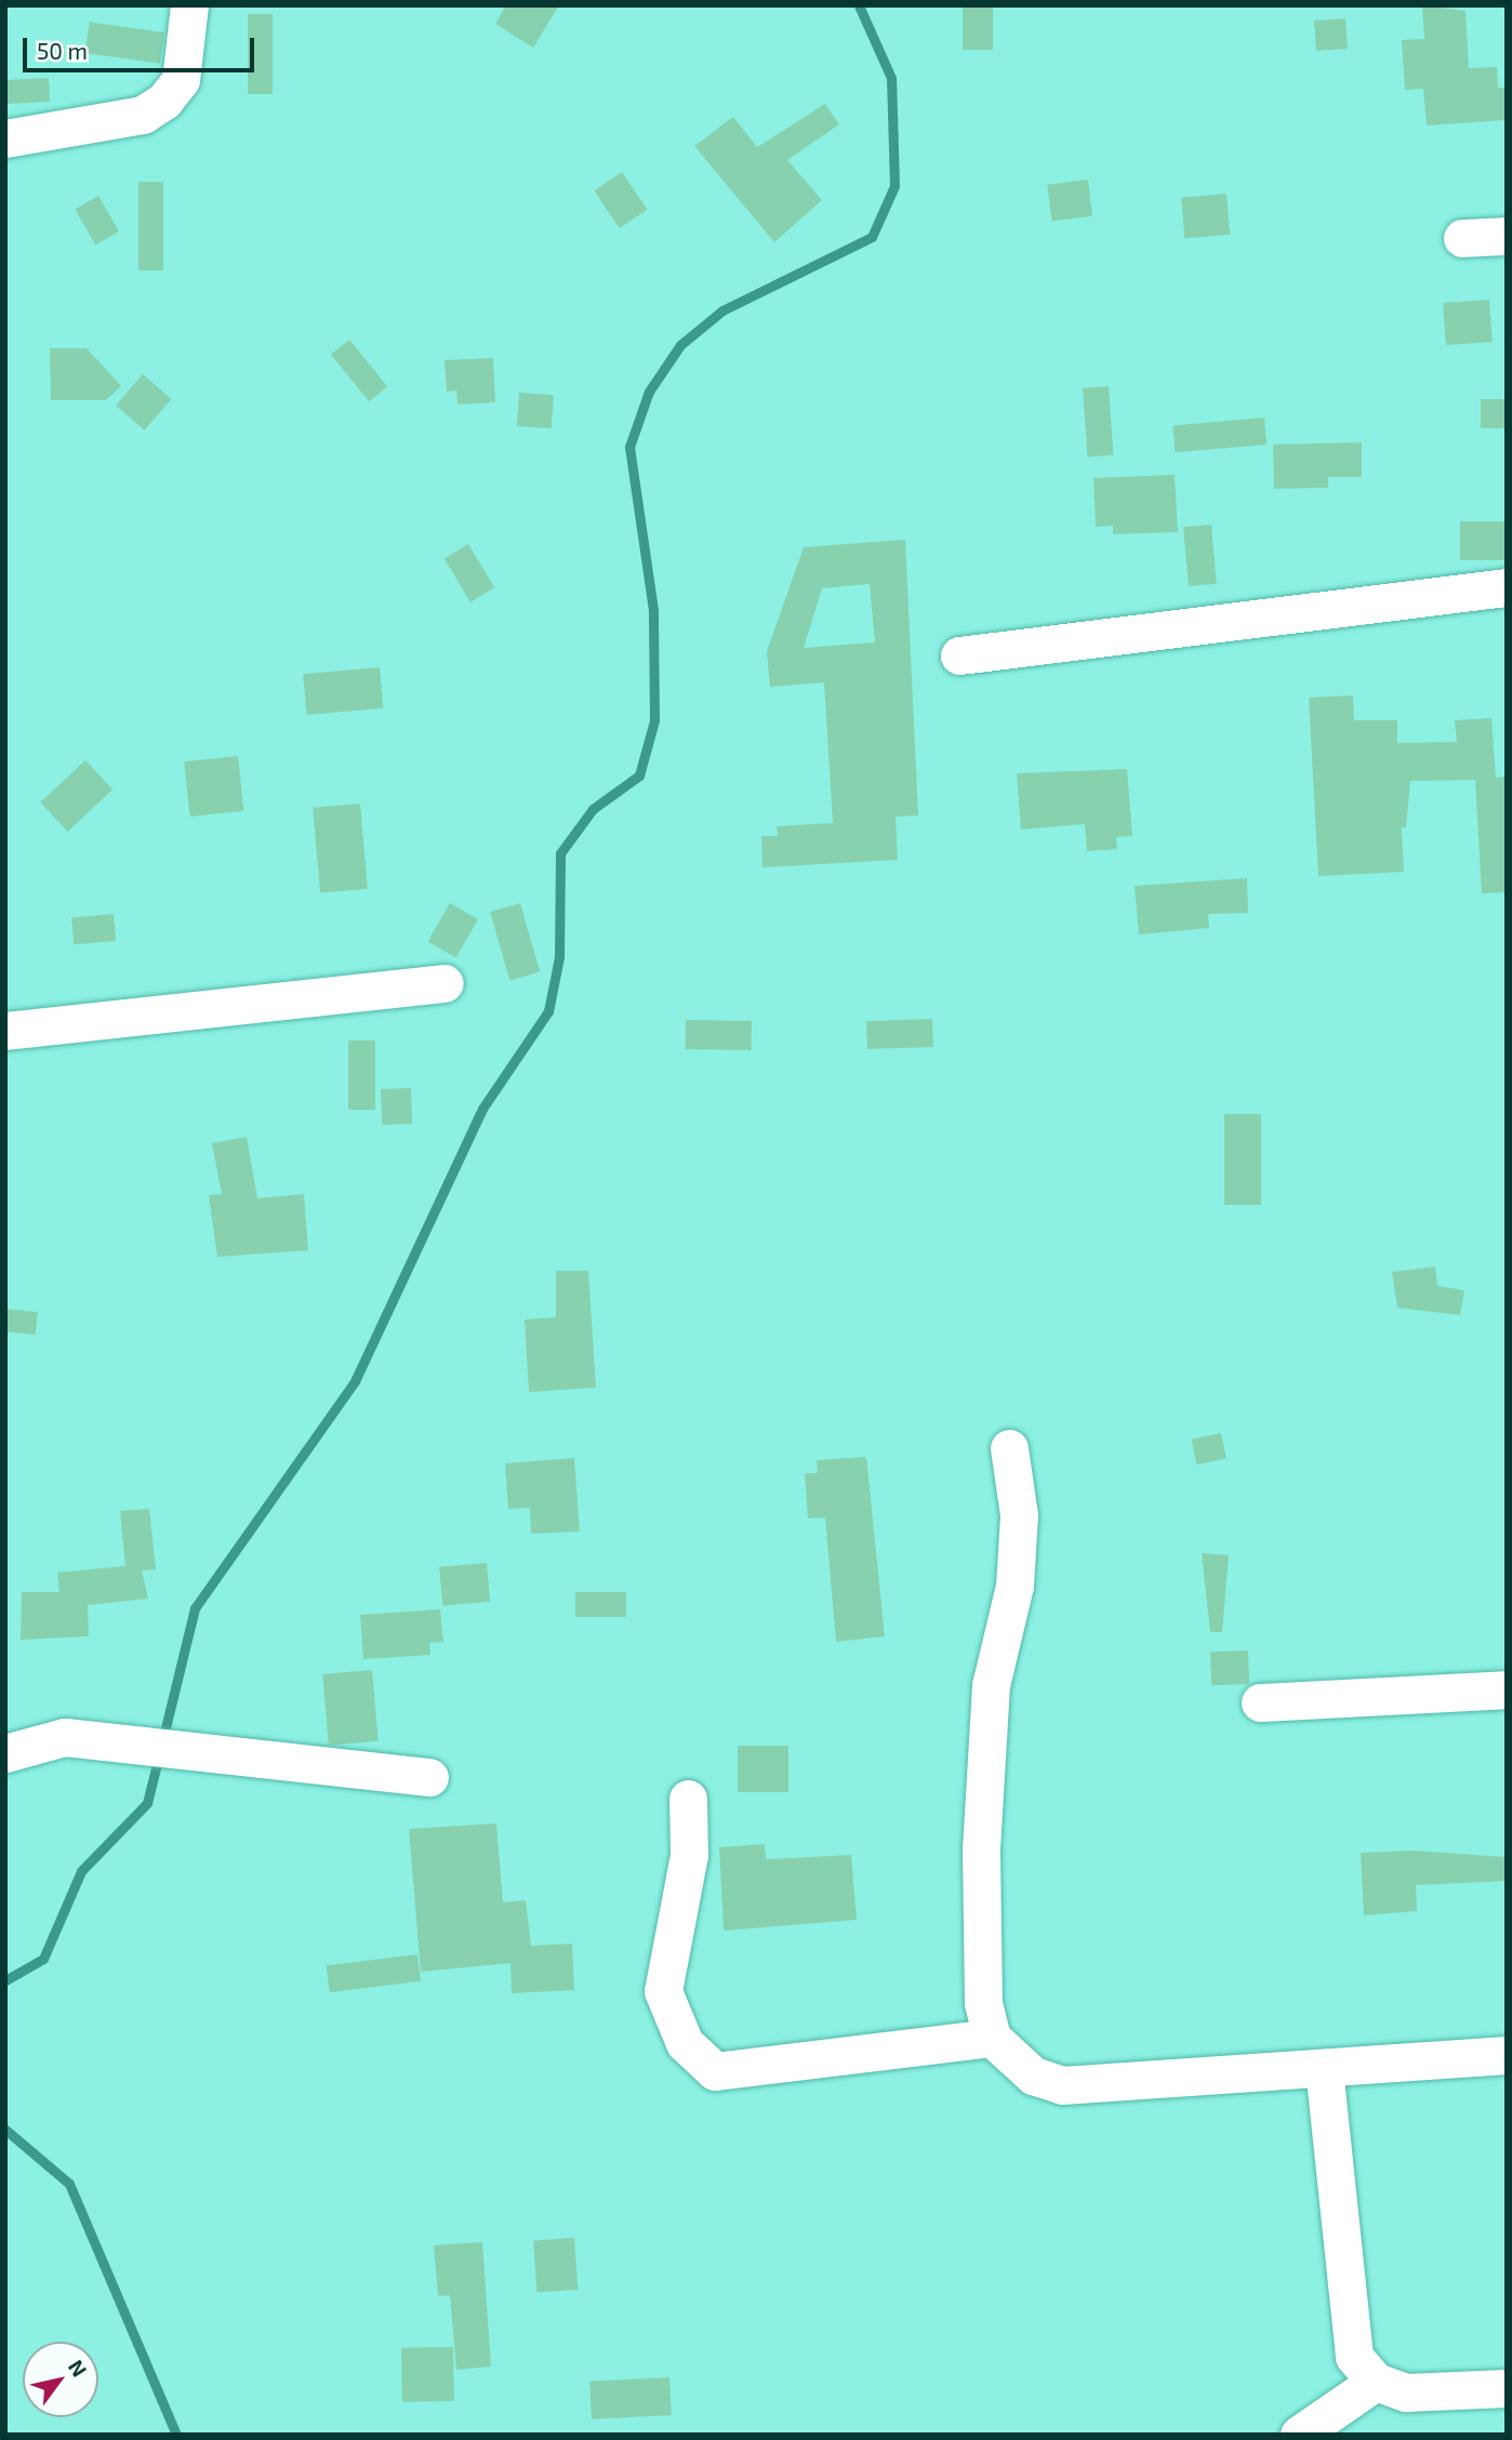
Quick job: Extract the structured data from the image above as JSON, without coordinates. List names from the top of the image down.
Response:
{
  "scale_bar": "50 m",
  "north": "top right"
}
